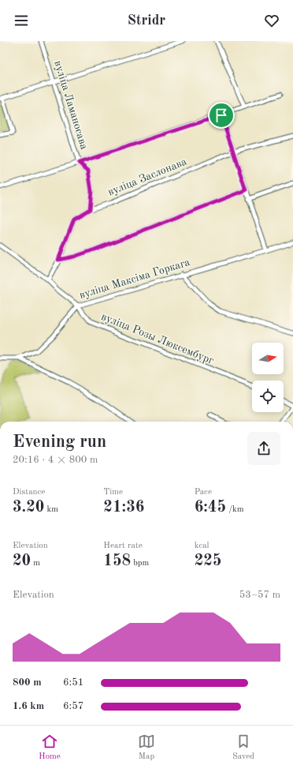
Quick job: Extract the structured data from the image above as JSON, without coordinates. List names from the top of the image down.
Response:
{
  "streets": {
    "street": [
      "вуліца Ламаносава",
      "вуліца Заслонава",
      "вуліца Максіма Горкага",
      "вуліца Розы Люксембург"
    ]
  },
  "crossings": [
    ["вуліца Ламаносава", "вуліца Заслонава"],
    ["вуліца Заслонава", "вуліца Розы Люксембург"],
    ["вуліца Максіма Горкага", "вуліца Розы Люксембург"]
  ],
  "north": "right",
  "page": {
    "header": "Stridr",
    "heading": ["Evening run", "20:16 · 4 × 800 m"],
    "stats": [
      ["Distance", "3.20 km"],
      ["Time", "21:36"],
      ["Pace", "6:45 /km"],
      ["Elevation", "20 m"],
      ["Heart rate", "158 bpm"],
      ["kcal", "225"]
    ],
    "chart": ["Elevation", "53–57 m"],
    "list": [
      {
        "name": "800 m",
        "note": "6:51"
      },
      {
        "name": "1.6 km",
        "note": "6:57"
      }
    ],
    "tabs": ["Home", "Map", "Saved"]
  }
}
